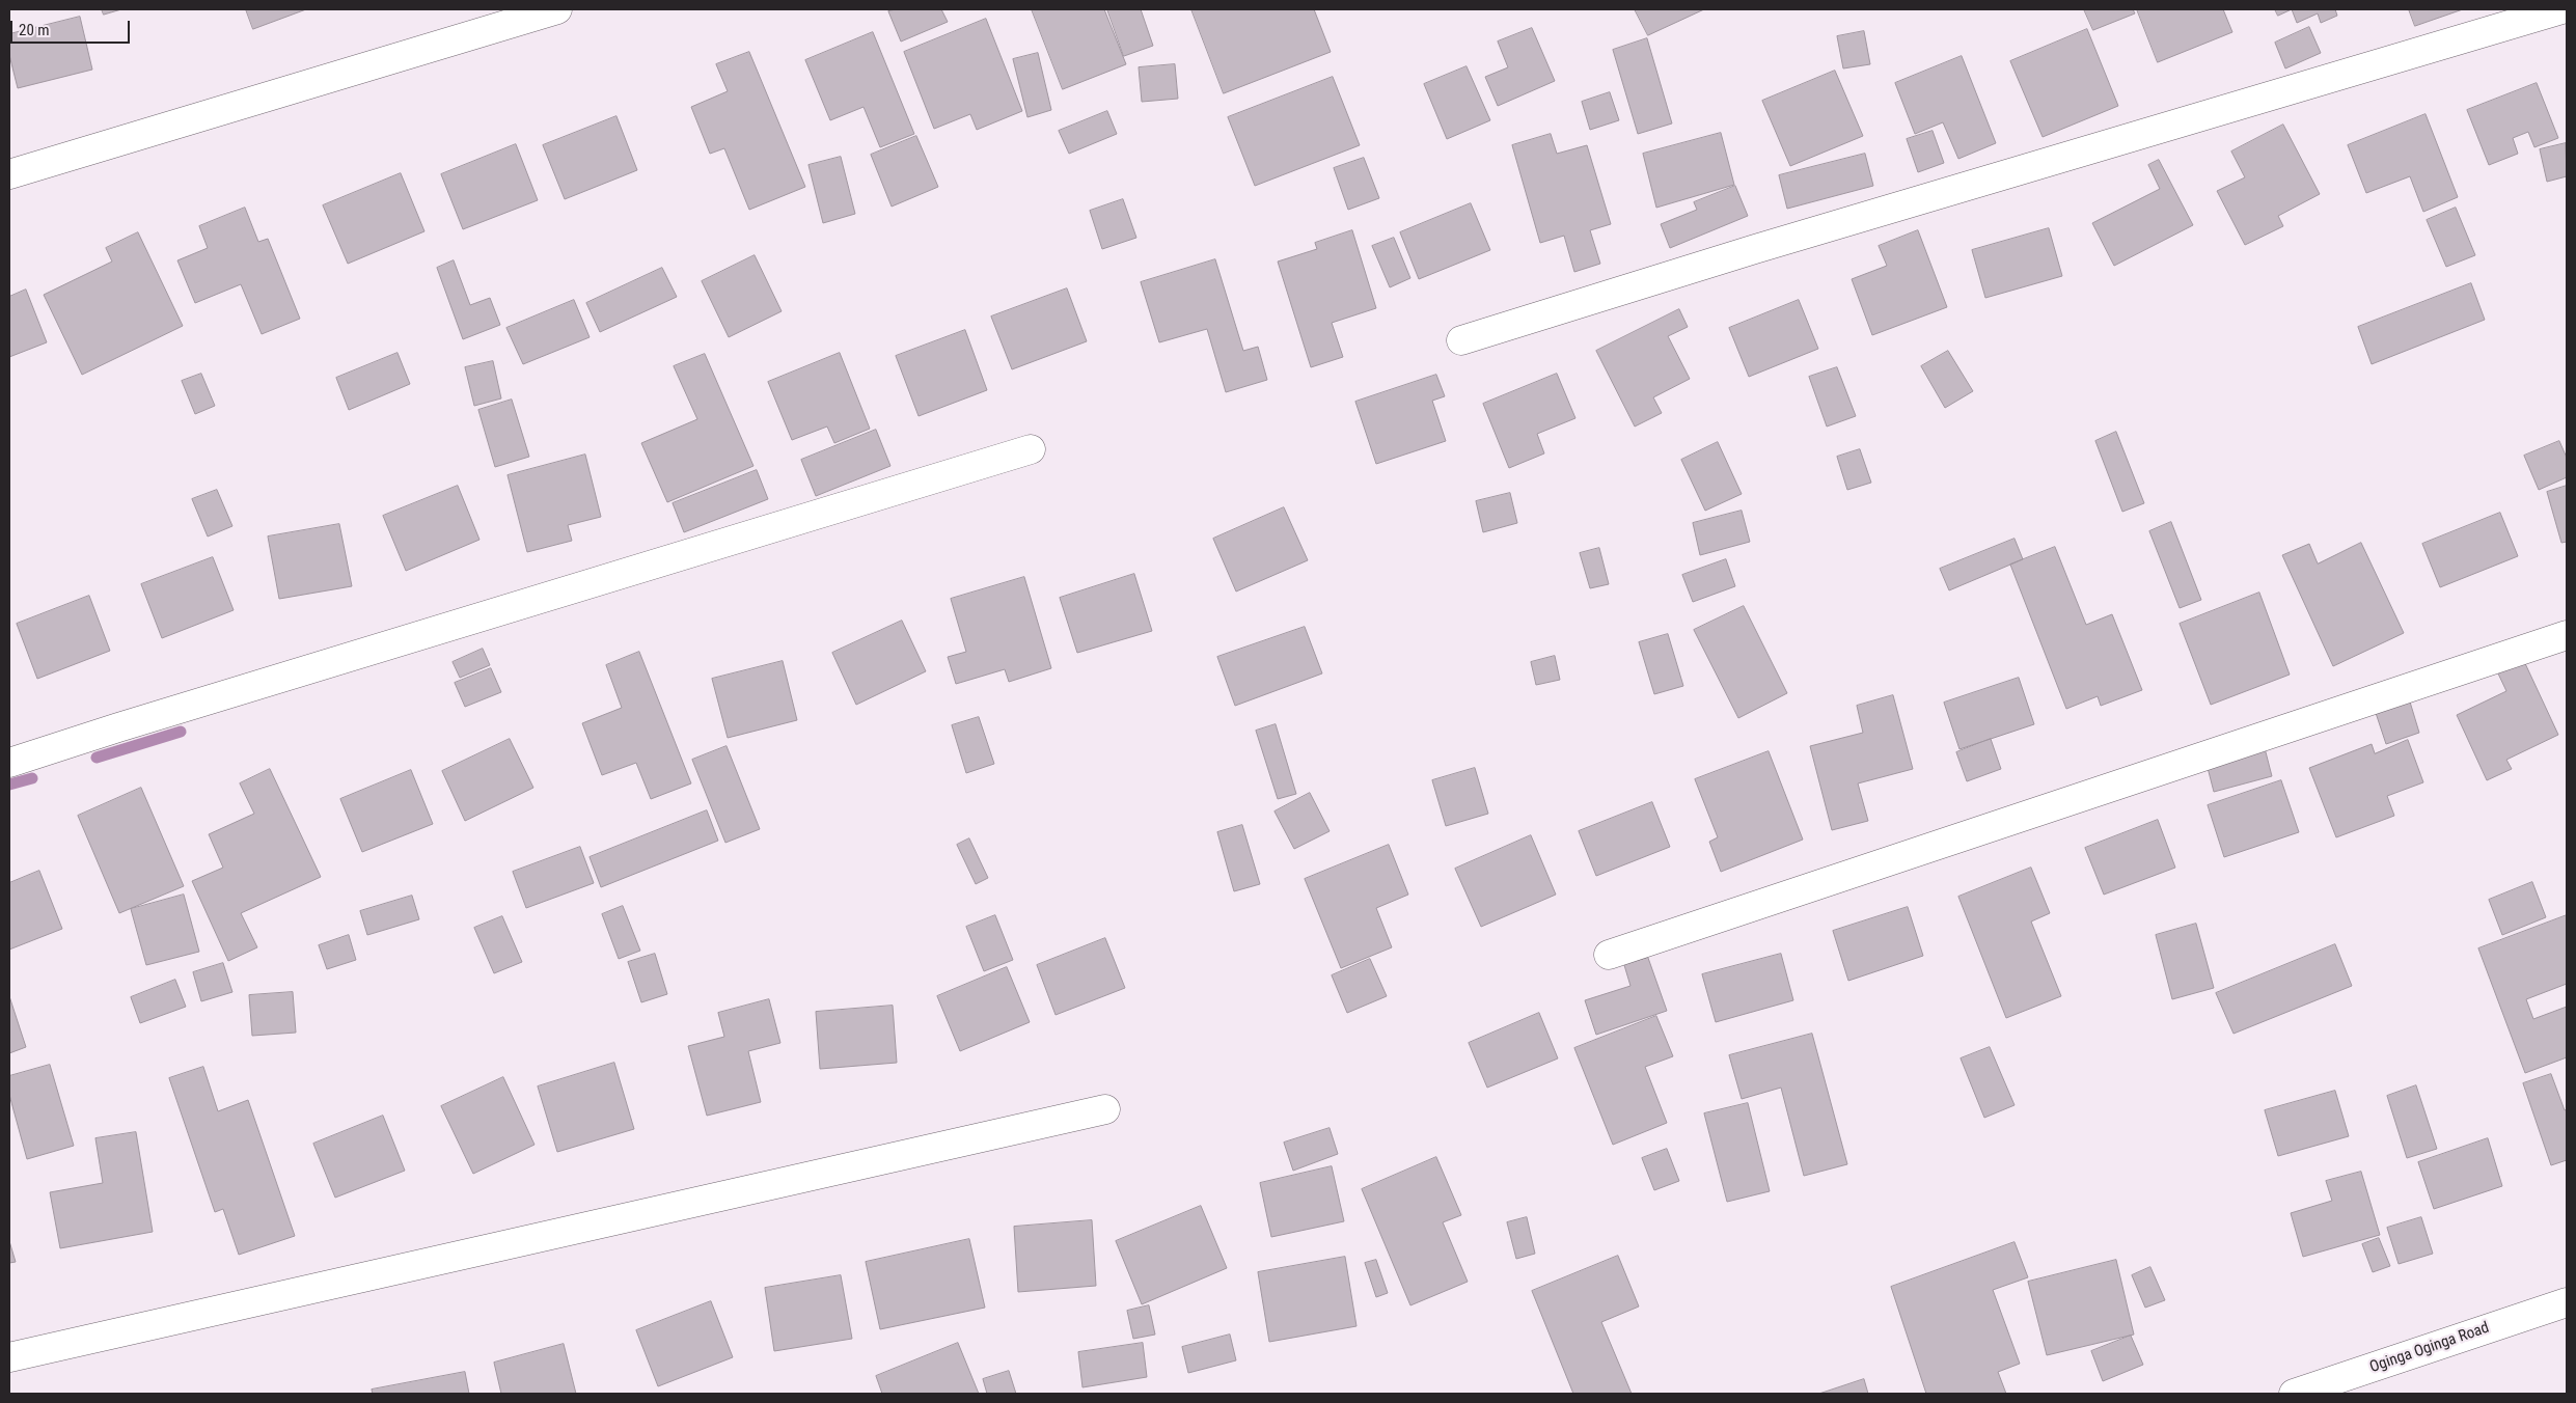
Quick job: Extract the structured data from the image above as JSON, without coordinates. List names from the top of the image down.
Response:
{
  "streets": {
    "street": ["Oginga Oginga Road"]
  },
  "scale_bar": "20 m"
}
